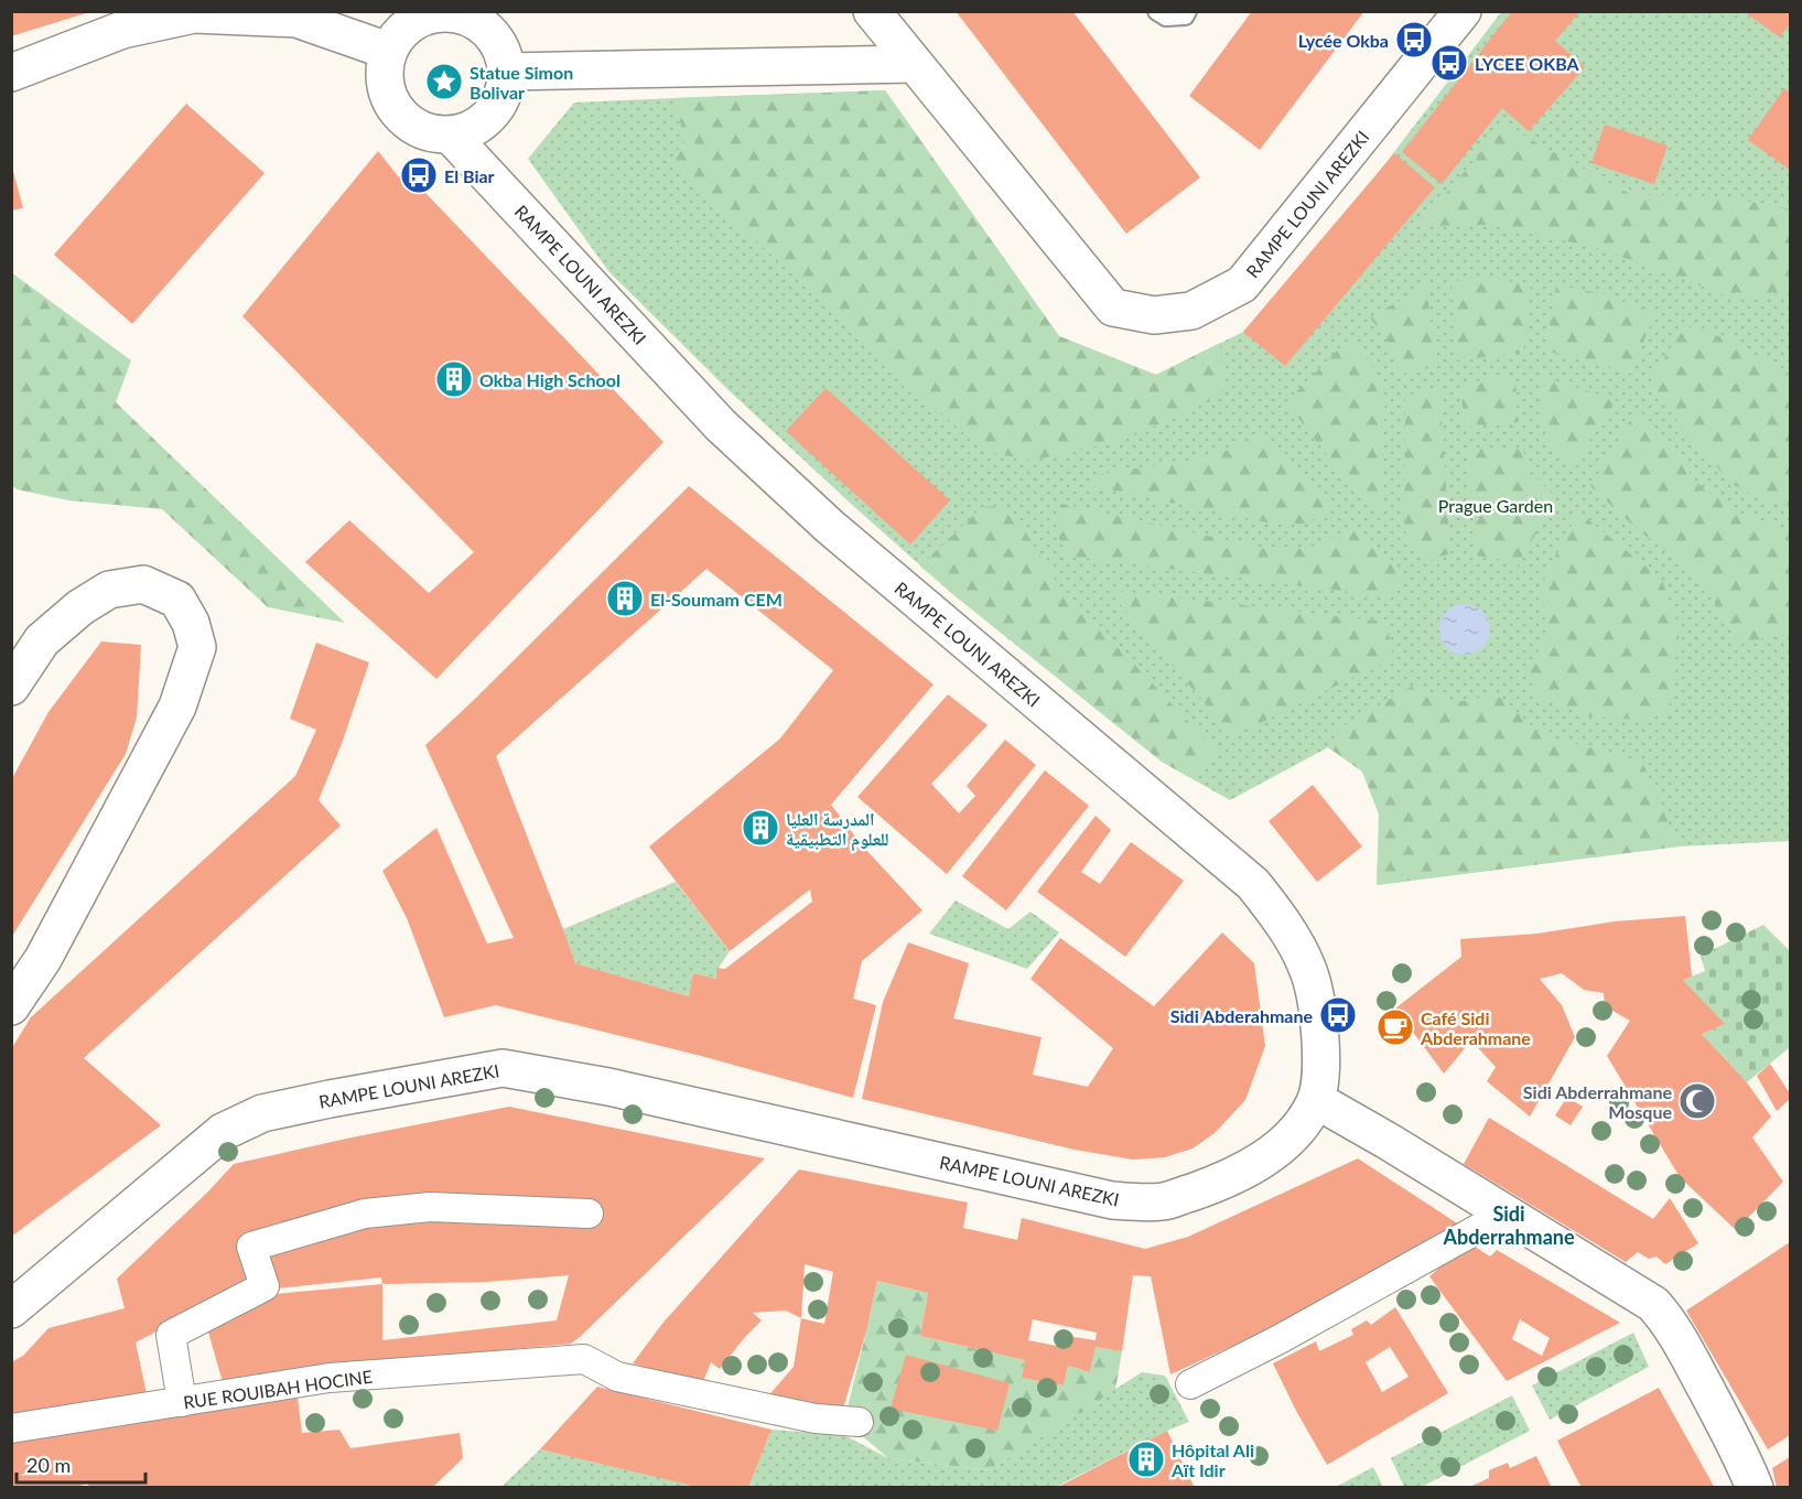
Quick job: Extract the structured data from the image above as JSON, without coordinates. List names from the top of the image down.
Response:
{
  "streets": {
    "street": ["RAMPE LOUNI AREZKI", "RUE ROUIBAH HOCINE"]
  },
  "districts": ["Sidi Abderrahmane"],
  "parks": ["Prague Garden"],
  "places": {
    "bus stop": [
      "Lycée Okba",
      "LYCEE OKBA",
      "El Biar",
      "Sidi Abderahmane"
    ],
    "place": ["Statue Simon Bolivar"],
    "building": [
      "Okba High School",
      "El-Soumam CEM",
      "المدرسة العليا للعلوم التطبيقية",
      "Hôpital Ali Aït Idir"
    ],
    "cafe": ["Café Sidi Abderahmane"],
    "mosque": ["Sidi Abderrahmane Mosque"]
  },
  "scale_bar": "20 m"
}
